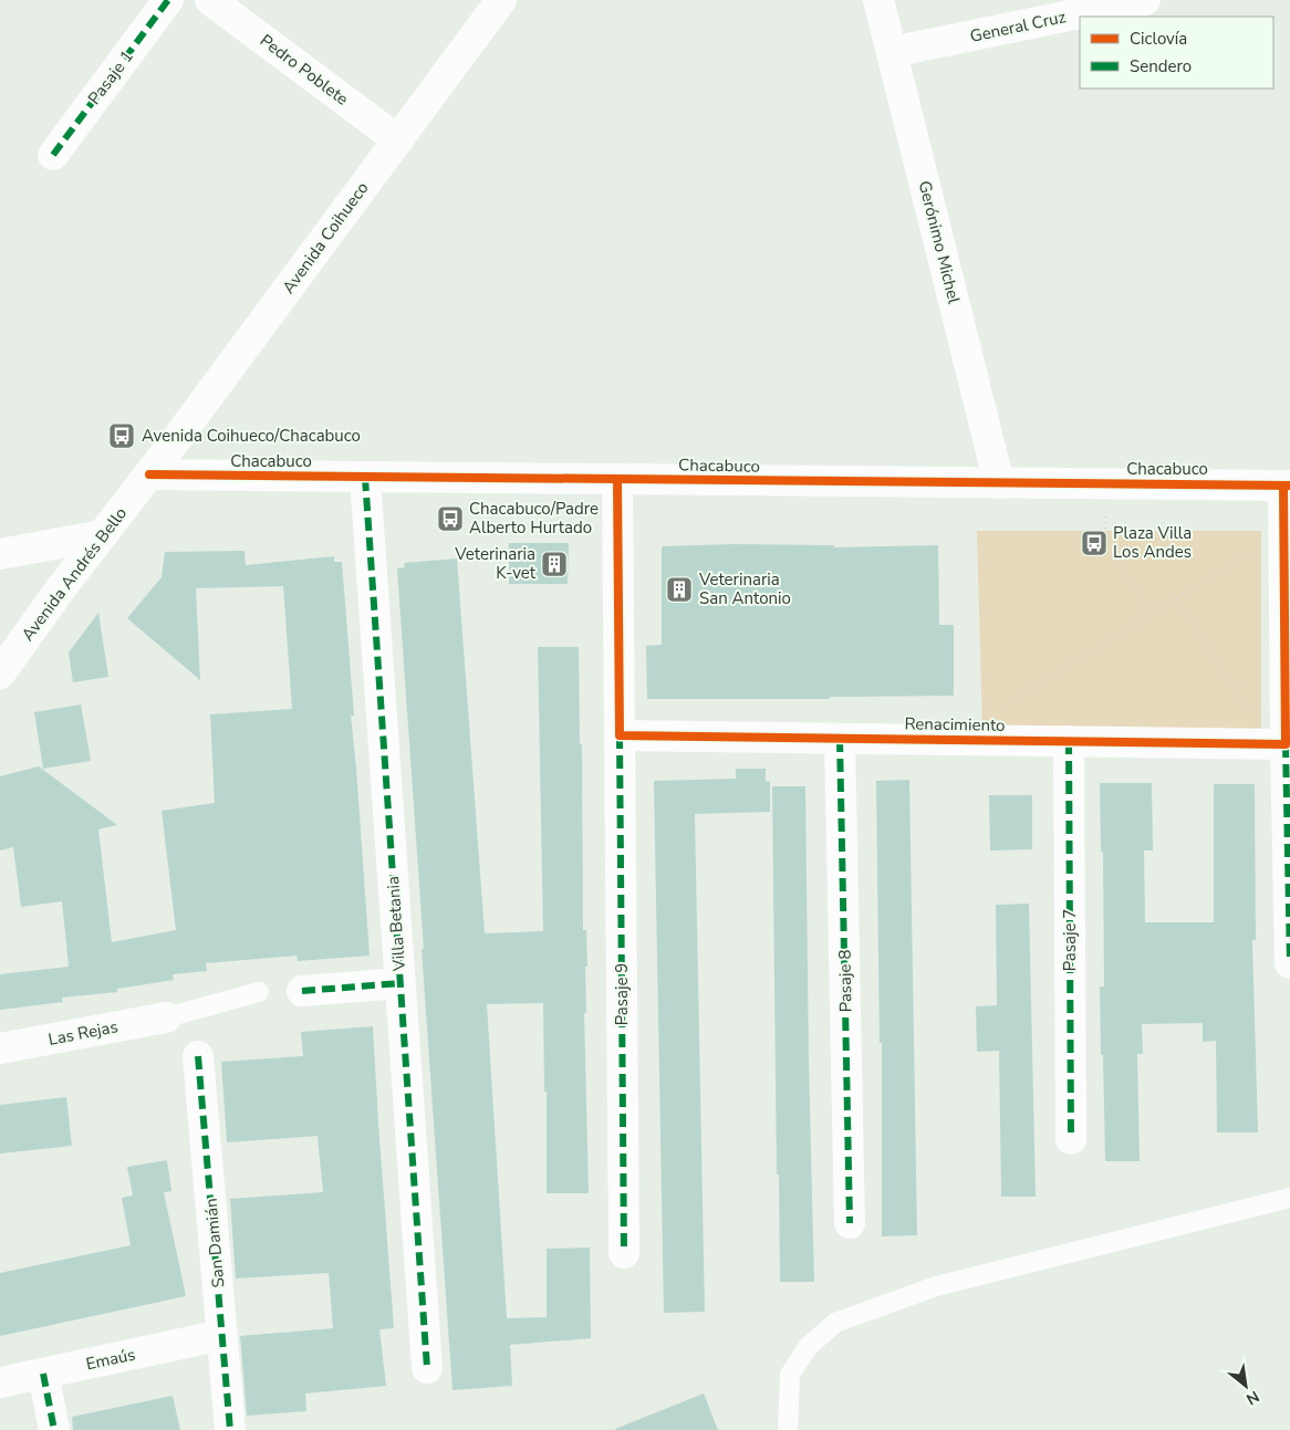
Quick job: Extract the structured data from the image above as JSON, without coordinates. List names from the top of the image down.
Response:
{
  "streets": {
    "street": [
      "General Cruz",
      "Pedro Poblete",
      "Pasaje 1",
      "Avenida Coihueco",
      "Gerónimo Michel",
      "Chacabuco",
      "Avenida Andrés Bello",
      "Renacimiento",
      "Villa Betania",
      "Pasaje 7",
      "Pasaje 8",
      "Pasaje 9",
      "Las Rejas",
      "San Damián",
      "Emaús"
    ]
  },
  "crossings": [
    ["General Cruz", "Gerónimo Michel"],
    ["Pedro Poblete", "Avenida Coihueco"],
    ["Avenida Coihueco", "Chacabuco"],
    ["Avenida Coihueco", "Avenida Andrés Bello"],
    ["Gerónimo Michel", "Chacabuco"],
    ["Chacabuco", "Avenida Andrés Bello"],
    ["Chacabuco", "Villa Betania"],
    ["Renacimiento", "Pasaje 7"],
    ["Renacimiento", "Pasaje 8"],
    ["Renacimiento", "Pasaje 9"],
    ["San Damián", "Emaús"]
  ],
  "places": {
    "bus stop": ["Avenida Coihueco/Chacabuco", "Chacabuco/Padre Alberto Hurtado", "Plaza Villa Los Andes"],
    "building": ["Veterinaria K-vet", "Veterinaria San Antonio"]
  },
  "legend": ["Ciclovía", "Sendero"],
  "north": "bottom right"
}
